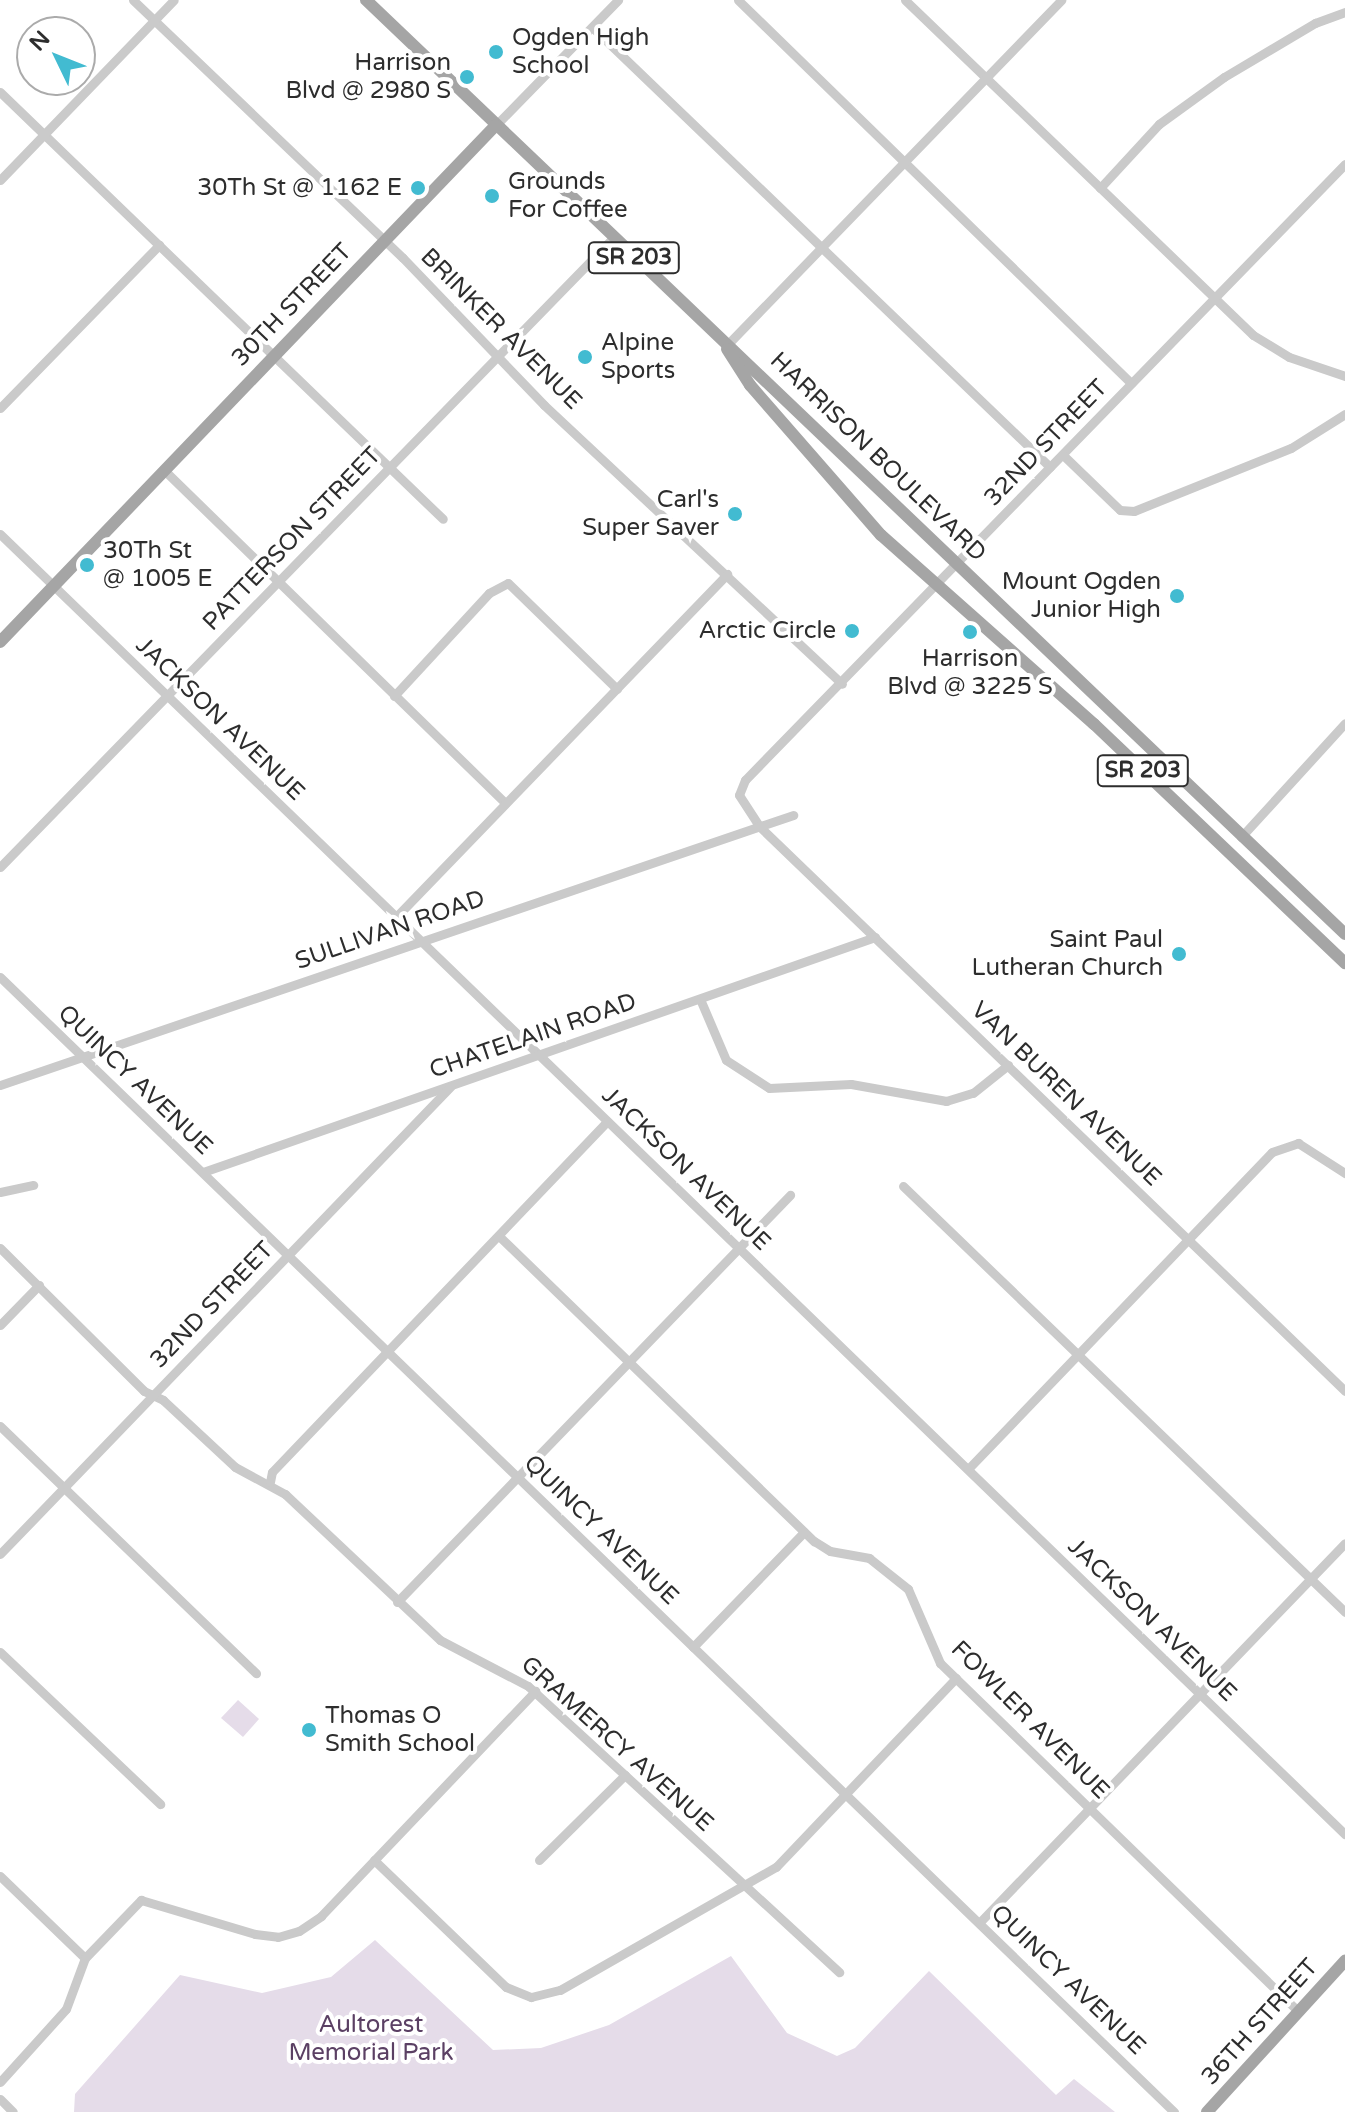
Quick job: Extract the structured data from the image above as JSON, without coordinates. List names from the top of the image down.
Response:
{
  "streets": {
    "main road": [
      "SR 203",
      "30TH STREET",
      "HARRISON BOULEVARD",
      "36TH STREET"
    ],
    "street": [
      "BRINKER AVENUE",
      "32ND STREET",
      "PATTERSON STREET",
      "JACKSON AVENUE",
      "SULLIVAN ROAD",
      "CHATELAIN ROAD",
      "QUINCY AVENUE",
      "VAN BUREN AVENUE",
      "FOWLER AVENUE",
      "GRAMERCY AVENUE"
    ]
  },
  "crossings": [
    ["30TH STREET", "BRINKER AVENUE"],
    ["30TH STREET", "HARRISON BOULEVARD"],
    ["30TH STREET", "JACKSON AVENUE"],
    ["BRINKER AVENUE", "32ND STREET"],
    ["BRINKER AVENUE", "PATTERSON STREET"],
    ["32ND STREET", "HARRISON BOULEVARD"],
    ["32ND STREET", "SULLIVAN ROAD"],
    ["32ND STREET", "CHATELAIN ROAD"],
    ["32ND STREET", "QUINCY AVENUE"],
    ["32ND STREET", "VAN BUREN AVENUE"],
    ["32ND STREET", "GRAMERCY AVENUE"],
    ["HARRISON BOULEVARD", "PATTERSON STREET"],
    ["PATTERSON STREET", "JACKSON AVENUE"],
    ["JACKSON AVENUE", "SULLIVAN ROAD"],
    ["JACKSON AVENUE", "CHATELAIN ROAD"],
    ["SULLIVAN ROAD", "QUINCY AVENUE"],
    ["SULLIVAN ROAD", "VAN BUREN AVENUE"],
    ["CHATELAIN ROAD", "QUINCY AVENUE"],
    ["CHATELAIN ROAD", "VAN BUREN AVENUE"],
    ["FOWLER AVENUE", "36TH STREET"]
  ],
  "parks": ["Aultorest Memorial Park"],
  "places": [
    "Ogden High School",
    "Harrison Blvd @ 2980 S",
    "30Th St @ 1162 E",
    "Grounds For Coffee",
    "Alpine Sports",
    "Carl's Super Saver",
    "30Th St @ 1005 E",
    "Mount Ogden Junior High",
    "Arctic Circle",
    "Harrison Blvd @ 3225 S",
    "Saint Paul Lutheran Church",
    "Thomas O Smith School"
  ],
  "north": "top left"
}
